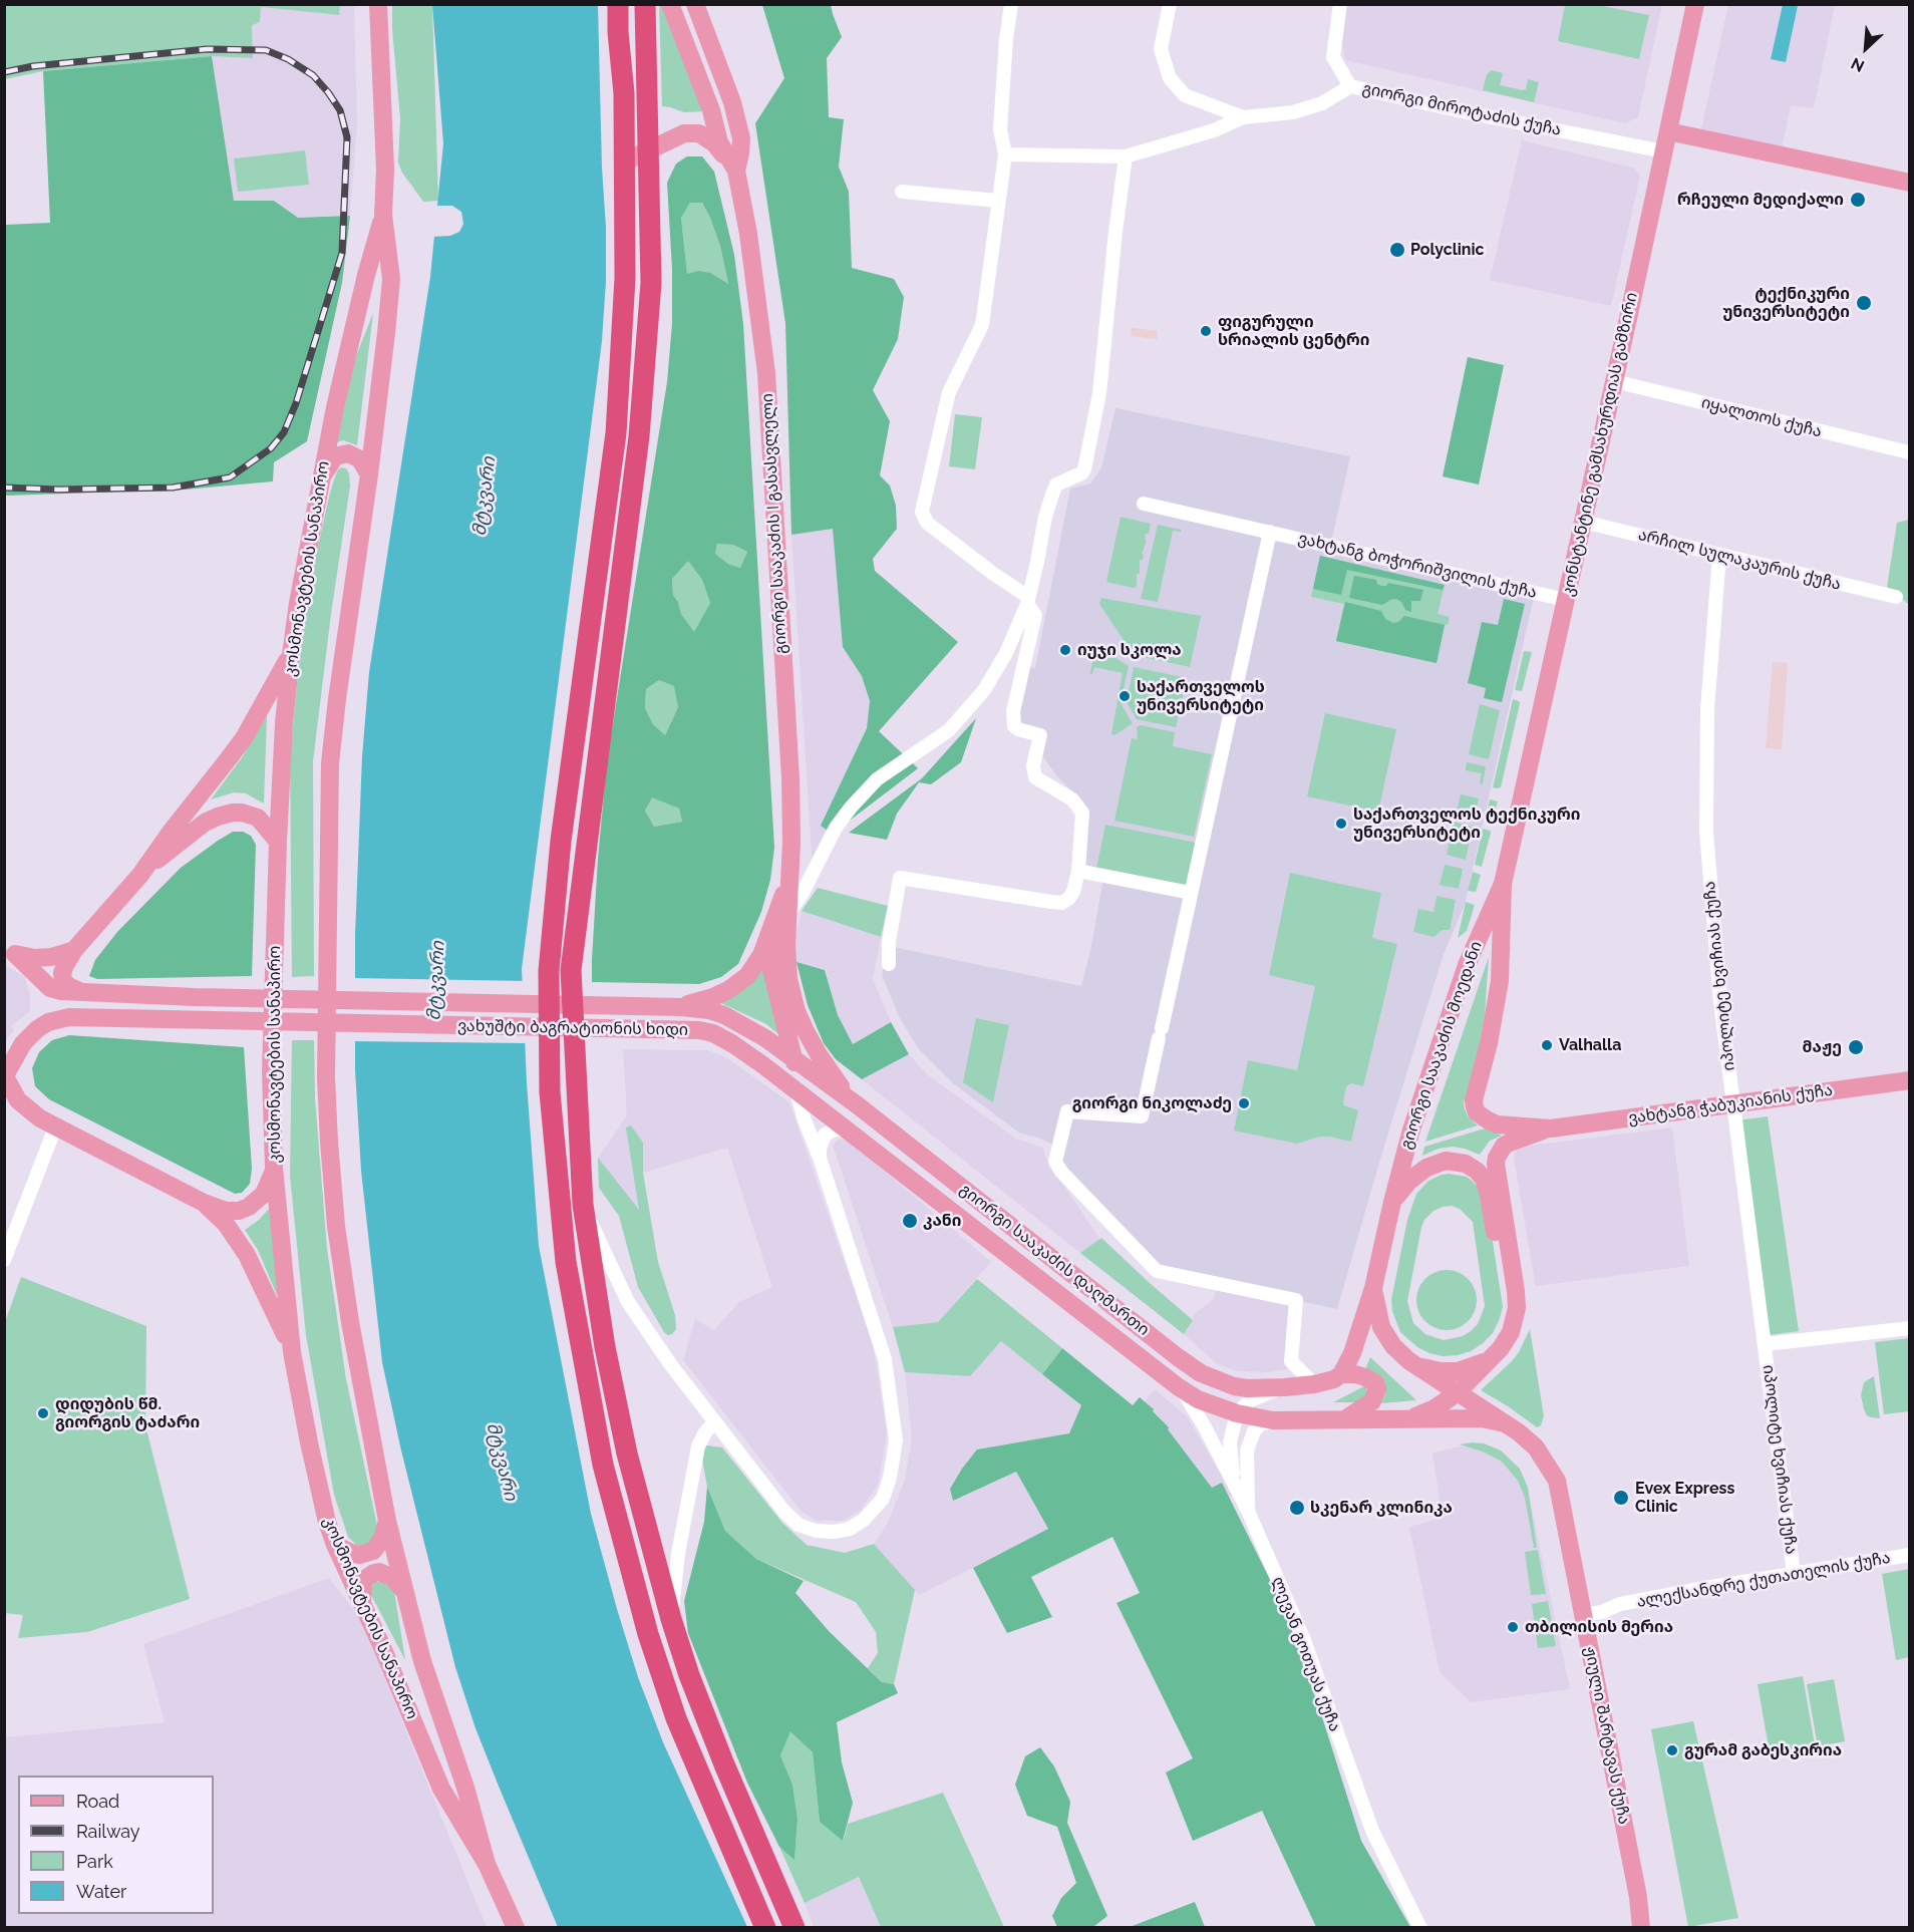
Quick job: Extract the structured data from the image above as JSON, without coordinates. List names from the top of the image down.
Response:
{
  "streets": {
    "main road": [
      "კონსტანტინე გამსახურდიას გამზირი",
      "გიორგი სააკაძის I გასასვლელი",
      "კოსმონავტების სანაპირო",
      "ვახუშტი ბაგრატიონის ხიდი",
      "გიორგი სააკაძის მოედანი",
      "ვახტანგ ჭაბუკიანის ქუჩა",
      "გიორგი სააკაძის დაღმართი",
      "ჟიული შარტავას ქუჩა"
    ],
    "street": [
      "გიორგი მიროტაძის ქუჩა",
      "იყალთოს ქუჩა",
      "არჩილ სულაკაურის ქუჩა",
      "ვახტანგ ბოჭორიშვილის ქუჩა",
      "იპოლიტე ხვიჩიას ქუჩა",
      "ალექსანდრე ქუთათელის ქუჩა",
      "ლევან გოთუას ქუჩა"
    ]
  },
  "crossings": [
    ["გიორგი მიროტაძის ქუჩა", "კონსტანტინე გამსახურდიას გამზირი"],
    ["იყალთოს ქუჩა", "კონსტანტინე გამსახურდიას გამზირი"],
    ["კონსტანტინე გამსახურდიას გამზირი", "არჩილ სულაკაურის ქუჩა"],
    ["კონსტანტინე გამსახურდიას გამზირი", "ვახტანგ ბოჭორიშვილის ქუჩა"],
    ["კონსტანტინე გამსახურდიას გამზირი", "გიორგი სააკაძის მოედანი"],
    ["გიორგი სააკაძის I გასასვლელი", "ვახუშტი ბაგრატიონის ხიდი"],
    ["გიორგი სააკაძის I გასასვლელი", "გიორგი სააკაძის დაღმართი"],
    ["არჩილ სულაკაურის ქუჩა", "იპოლიტე ხვიჩიას ქუჩა"],
    ["იპოლიტე ხვიჩიას ქუჩა", "ვახტანგ ჭაბუკიანის ქუჩა"],
    ["იპოლიტე ხვიჩიას ქუჩა", "ალექსანდრე ქუთათელის ქუჩა"],
    ["ვახუშტი ბაგრატიონის ხიდი", "გიორგი სააკაძის დაღმართი"],
    ["გიორგი სააკაძის მოედანი", "ვახტანგ ჭაბუკიანის ქუჩა"],
    ["გიორგი სააკაძის მოედანი", "გიორგი სააკაძის დაღმართი"],
    ["გიორგი სააკაძის მოედანი", "ჟიული შარტავას ქუჩა"],
    ["გიორგი სააკაძის დაღმართი", "ლევან გოთუას ქუჩა"],
    ["ალექსანდრე ქუთათელის ქუჩა", "ჟიული შარტავას ქუჩა"]
  ],
  "water": ["მტკვარი"],
  "places": [
    "რჩეული მედიქალი",
    "Polyclinic",
    "ტექნიკური უნივერსიტეტი",
    "ფიგურული სრიალის ცენტრი",
    "იუჯი სკოლა",
    "საქართველოს უნივერსიტეტი",
    "საქართველოს ტექნიკური უნივერსიტეტი",
    "Valhalla",
    "მაჟე",
    "გიორგი ნიკოლაძე",
    "კანი",
    "დიდუბის წმ. გიორგის ტაძარი",
    "Evex Express Clinic",
    "სკენარ კლინიკა",
    "თბილისის მერია",
    "გურამ გაბესკირია"
  ],
  "legend": [
    "Road",
    "Railway",
    "Park",
    "Water"
  ],
  "north": "bottom left"
}
